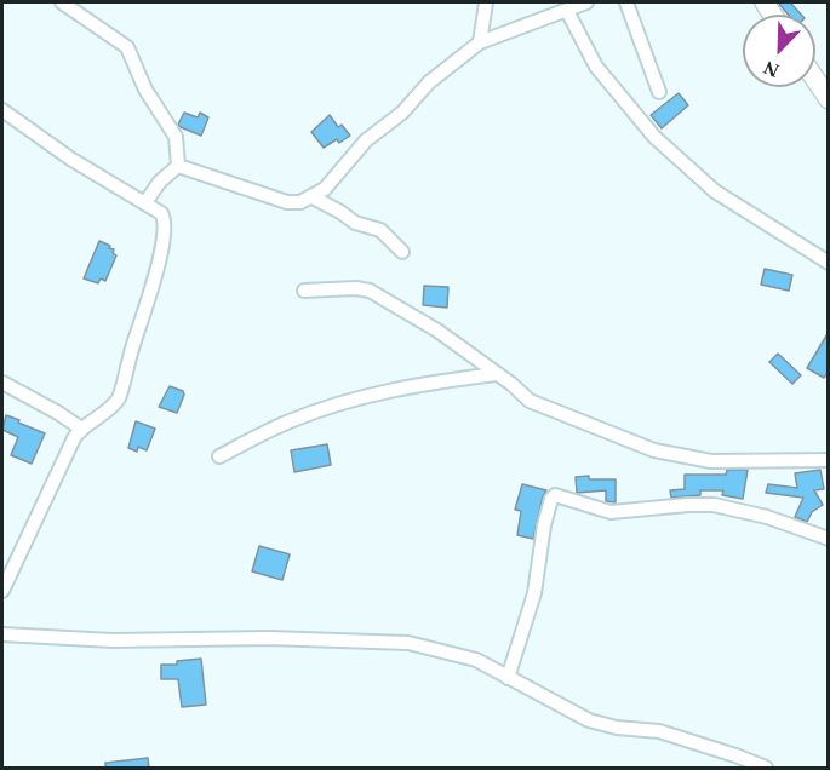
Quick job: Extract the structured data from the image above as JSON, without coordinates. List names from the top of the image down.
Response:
{
  "north": "bottom left"
}
